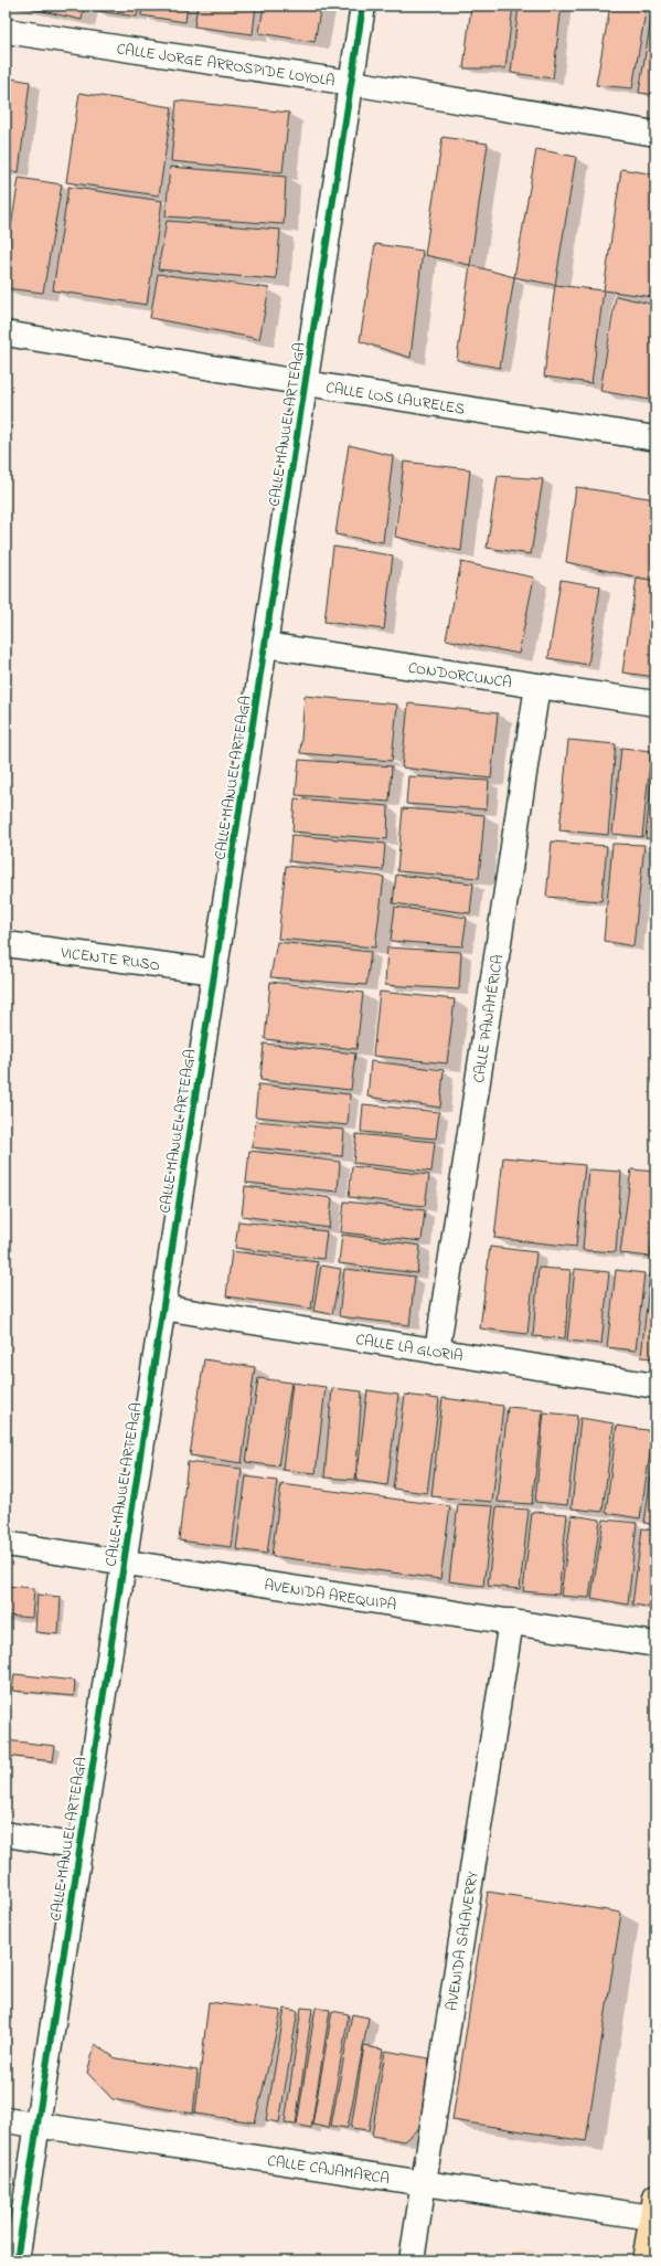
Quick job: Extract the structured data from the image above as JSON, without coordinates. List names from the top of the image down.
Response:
{
  "streets": {
    "street": [
      "CALLE JORGE ARROSPIDE LOYOLA",
      "CALLE LOS LAURELES",
      "CALLE MANUEL ARTEAGA",
      "CONDORCUNCA",
      "VICENTE RUSO",
      "CALLE PANAMÉRICA",
      "CALLE LA GLORIA",
      "AVENIDA AREQUIPA",
      "AVENIDA SALAVERRY",
      "CALLE CAJAMARCA"
    ]
  },
  "crossings": [
    ["CALLE JORGE ARROSPIDE LOYOLA", "CALLE MANUEL ARTEAGA"],
    ["CALLE LOS LAURELES", "CALLE MANUEL ARTEAGA"],
    ["CALLE MANUEL ARTEAGA", "CONDORCUNCA"],
    ["CALLE MANUEL ARTEAGA", "VICENTE RUSO"],
    ["CALLE MANUEL ARTEAGA", "CALLE LA GLORIA"],
    ["CALLE MANUEL ARTEAGA", "AVENIDA AREQUIPA"],
    ["CALLE MANUEL ARTEAGA", "CALLE CAJAMARCA"],
    ["CONDORCUNCA", "CALLE PANAMÉRICA"],
    ["CALLE PANAMÉRICA", "CALLE LA GLORIA"],
    ["AVENIDA AREQUIPA", "AVENIDA SALAVERRY"],
    ["AVENIDA SALAVERRY", "CALLE CAJAMARCA"]
  ]
}
